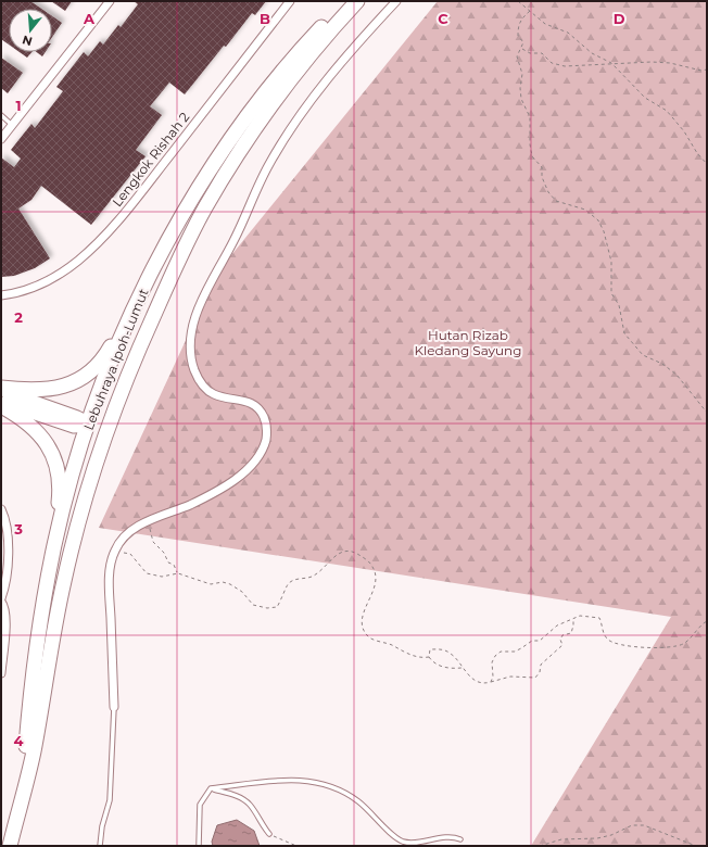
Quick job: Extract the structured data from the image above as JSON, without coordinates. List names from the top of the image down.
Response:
{
  "streets": {
    "highway": ["Lebuhraya Ipoh-Lumut"],
    "street": ["Lengkok Rishah 2"]
  },
  "parks": ["Hutan Rizab Kledang Sayung"],
  "north": "bottom",
  "grid": {
    "columns": [
      "A",
      "B",
      "C",
      "D"
    ],
    "rows": [
      "1",
      "2",
      "3",
      "4"
    ]
  }
}
